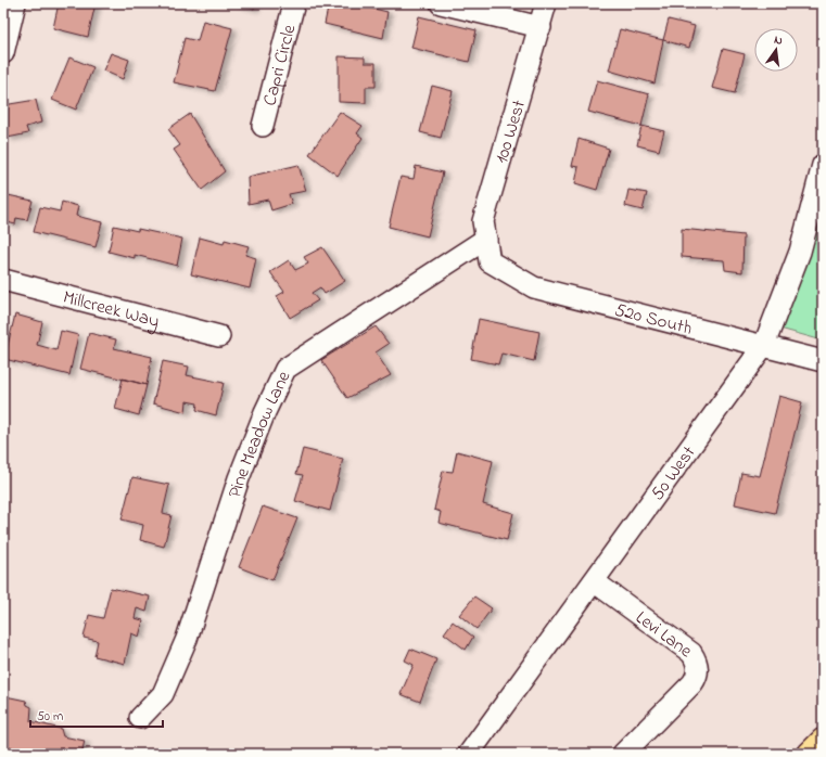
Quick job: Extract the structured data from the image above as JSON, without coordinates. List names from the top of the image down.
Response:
{
  "streets": {
    "street": [
      "Capri Circle",
      "100 West",
      "Millcreek Way",
      "520 South",
      "Pine Meadow Lane",
      "50 West",
      "Levi Lane"
    ]
  },
  "crossings": [
    ["100 West", "520 South"],
    ["100 West", "Pine Meadow Lane"],
    ["520 South", "50 West"],
    ["50 West", "Levi Lane"]
  ],
  "scale_bar": "50 m",
  "north": "top"
}
